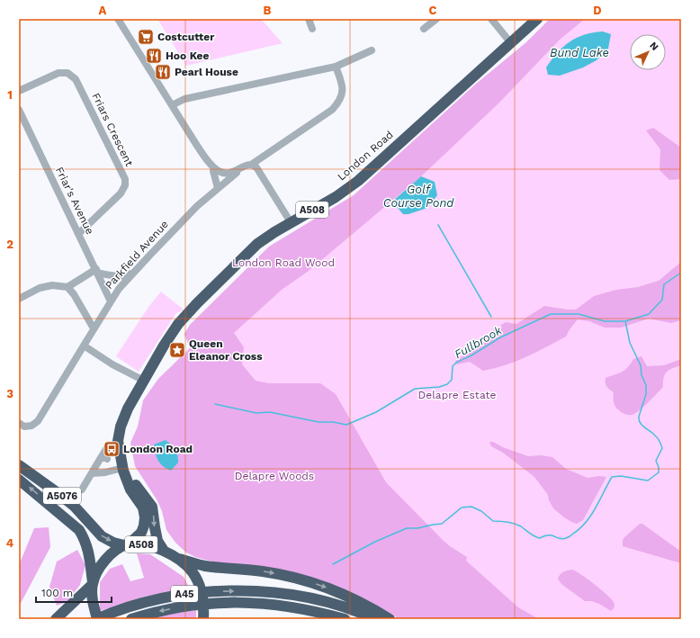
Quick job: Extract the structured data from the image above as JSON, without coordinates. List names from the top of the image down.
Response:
{
  "streets": {
    "highway": [
      "London Road",
      "A508",
      "A5076",
      "A45"
    ],
    "street": ["Friars Crescent", "Friar's Avenue", "Parkfield Avenue"]
  },
  "crossings": [
    ["Friars Crescent", "Friar's Avenue"],
    ["London Road", "A508"],
    ["London Road", "A5076"],
    ["Friar's Avenue", "Parkfield Avenue"],
    ["A508", "A5076"],
    ["A508", "A45"]
  ],
  "water": ["Bund Lake", "Golf Course Pond", "Fullbrook"],
  "parks": ["London Road Wood", "Delapre Estate", "Delapre Woods"],
  "places": {
    "supermarket": ["Costcutter"],
    "restaurant": ["Hoo Kee", "Pearl House"],
    "place": ["Queen Eleanor Cross"],
    "bus stop": ["London Road"]
  },
  "scale_bar": "100 m",
  "north": "top right",
  "grid": {
    "columns": [
      "A",
      "B",
      "C",
      "D"
    ],
    "rows": [
      "1",
      "2",
      "3",
      "4"
    ]
  }
}
